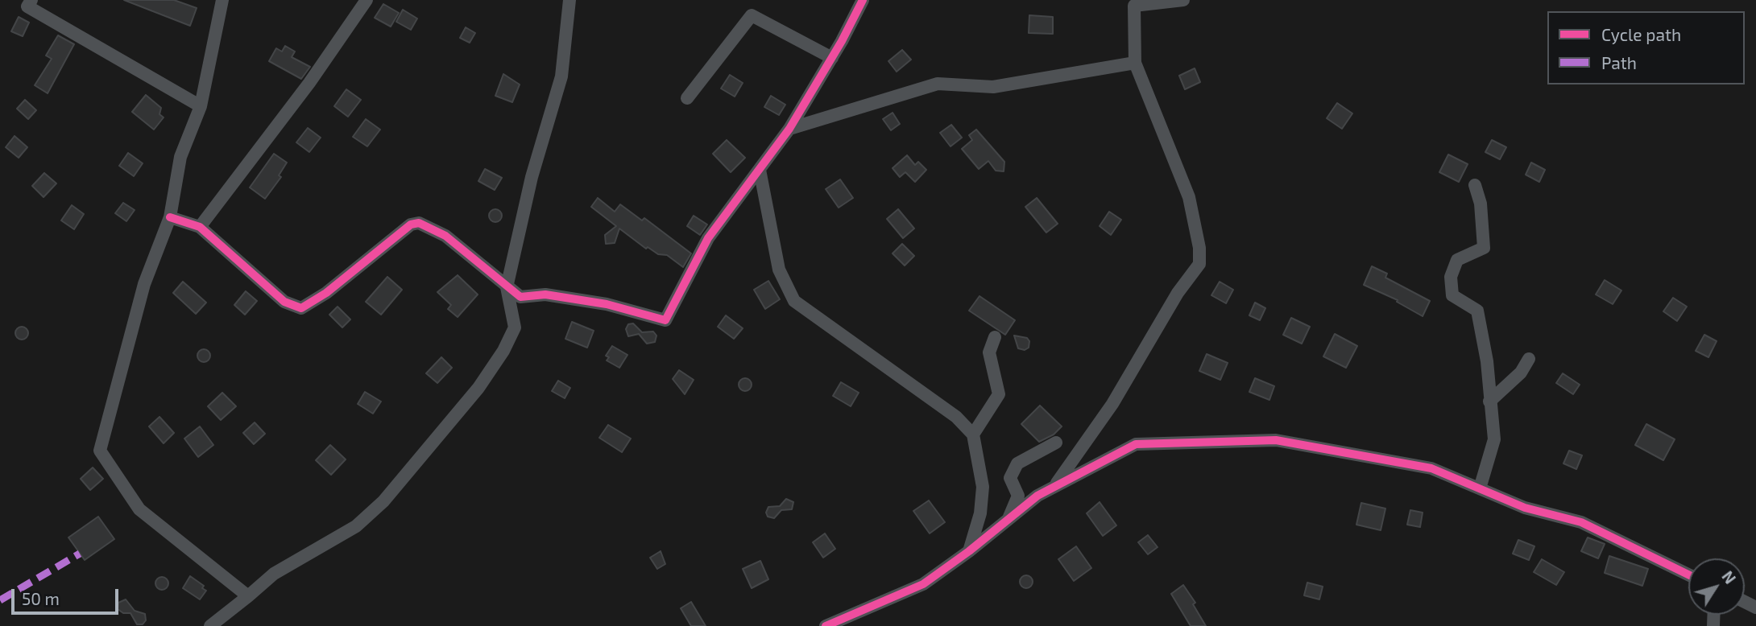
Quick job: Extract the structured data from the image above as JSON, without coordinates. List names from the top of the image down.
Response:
{
  "legend": ["Cycle path", "Path"],
  "scale_bar": "50 m",
  "north": "top right"
}
